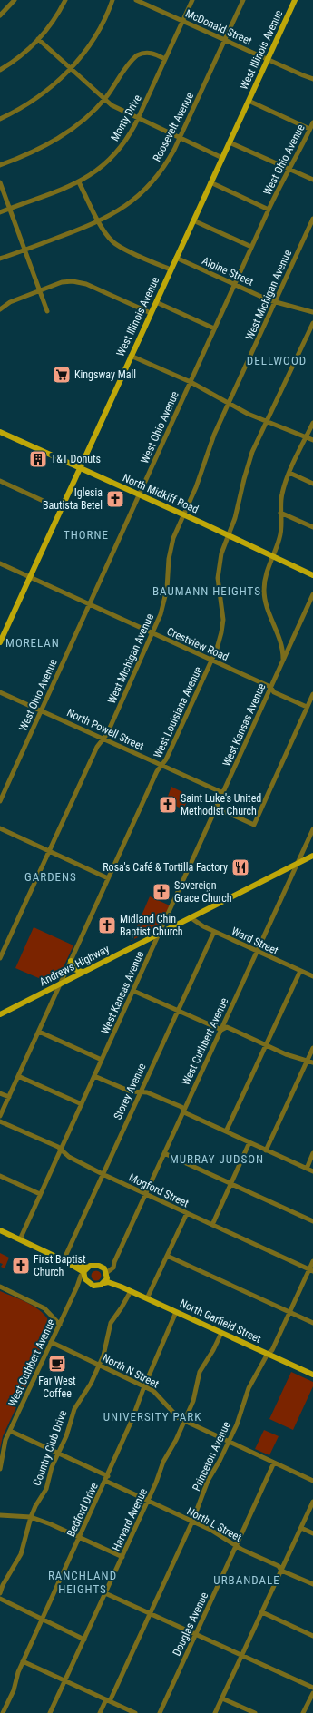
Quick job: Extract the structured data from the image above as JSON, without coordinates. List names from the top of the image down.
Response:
{
  "streets": {
    "main road": [
      "West Illinois Avenue",
      "North Midkiff Road",
      "Andrews Highway",
      "North Garfield Street"
    ],
    "street": [
      "McDonald Street",
      "Monty Drive",
      "Roosevelt Avenue",
      "West Ohio Avenue",
      "Alpine Street",
      "West Michigan Avenue",
      "Crestview Road",
      "West Louisiana Avenue",
      "West Kansas Avenue",
      "North Powell Street",
      "Ward Street",
      "West Cuthbert Avenue",
      "Storey Avenue",
      "Mogford Street",
      "North N Street",
      "Country Club Drive",
      "Princeton Avenue",
      "Bedford Drive",
      "Harvard Avenue",
      "North L Street",
      "Douglas Avenue"
    ]
  },
  "crossings": [
    ["McDonald Street", "West Illinois Avenue"],
    ["McDonald Street", "Monty Drive"],
    ["McDonald Street", "Roosevelt Avenue"],
    ["West Illinois Avenue", "Alpine Street"],
    ["West Illinois Avenue", "North Midkiff Road"],
    ["West Illinois Avenue", "Crestview Road"],
    ["West Ohio Avenue", "Alpine Street"],
    ["West Ohio Avenue", "North Midkiff Road"],
    ["West Ohio Avenue", "Crestview Road"],
    ["West Ohio Avenue", "North Powell Street"],
    ["Alpine Street", "West Michigan Avenue"],
    ["West Michigan Avenue", "North Midkiff Road"],
    ["West Michigan Avenue", "Crestview Road"],
    ["West Michigan Avenue", "North Powell Street"],
    ["North Midkiff Road", "West Louisiana Avenue"],
    ["Crestview Road", "West Louisiana Avenue"],
    ["Crestview Road", "West Kansas Avenue"],
    ["West Louisiana Avenue", "North Powell Street"],
    ["West Louisiana Avenue", "Andrews Highway"],
    ["West Kansas Avenue", "North Powell Street"],
    ["West Kansas Avenue", "Andrews Highway"],
    ["West Kansas Avenue", "Mogford Street"],
    ["Ward Street", "Andrews Highway"],
    ["Ward Street", "West Cuthbert Avenue"],
    ["Ward Street", "Storey Avenue"],
    ["Andrews Highway", "West Cuthbert Avenue"],
    ["West Cuthbert Avenue", "Mogford Street"],
    ["West Cuthbert Avenue", "North N Street"],
    ["West Cuthbert Avenue", "North L Street"],
    ["Storey Avenue", "Mogford Street"],
    ["Mogford Street", "Princeton Avenue"],
    ["North Garfield Street", "Country Club Drive"],
    ["North Garfield Street", "Princeton Avenue"],
    ["North Garfield Street", "Bedford Drive"],
    ["North Garfield Street", "Harvard Avenue"],
    ["North N Street", "Country Club Drive"],
    ["North N Street", "Princeton Avenue"],
    ["North N Street", "Bedford Drive"],
    ["North N Street", "Harvard Avenue"],
    ["North N Street", "Douglas Avenue"],
    ["Country Club Drive", "North L Street"],
    ["Princeton Avenue", "North L Street"],
    ["Bedford Drive", "North L Street"],
    ["Harvard Avenue", "North L Street"],
    ["North L Street", "Douglas Avenue"]
  ],
  "districts": [
    "DELLWOOD",
    "THORNE",
    "BAUMANN HEIGHTS",
    "MORELAN",
    "GARDENS",
    "MURRAY-JUDSON",
    "UNIVERSITY PARK",
    "RANCHLAND HEIGHTS",
    "URBANDALE"
  ],
  "places": {
    "supermarket": ["Kingsway Mall"],
    "building": ["T&T Donuts"],
    "church": [
      "Iglesia Bautista Betel",
      "Saint Luke's United Methodist Church",
      "Sovereign Grace Church",
      "Midland Chin Baptist Church",
      "First Baptist Church"
    ],
    "restaurant": ["Rosa's Café & Tortilla Factory"],
    "cafe": ["Far West Coffee"]
  }
}
